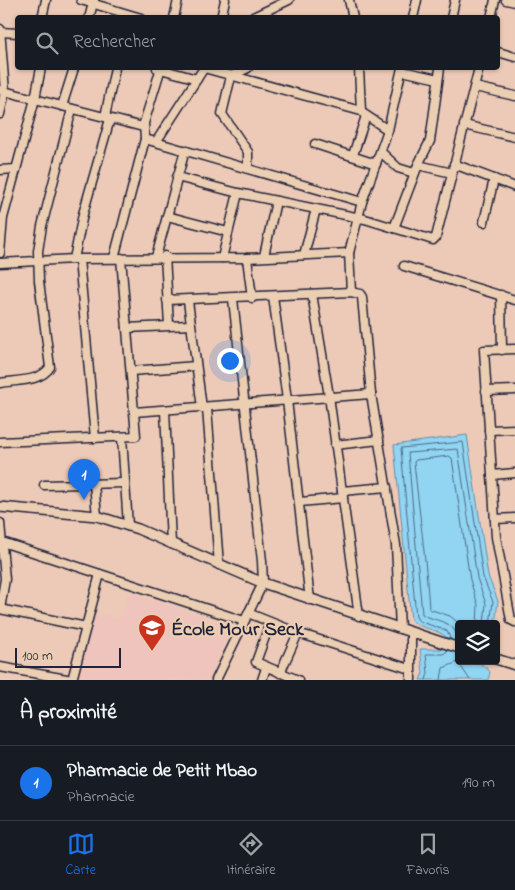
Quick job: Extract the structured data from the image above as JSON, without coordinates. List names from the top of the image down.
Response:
{
  "places": {
    "school or university": ["École Mour Seck"]
  },
  "scale_bar": "100 m",
  "page": {
    "search": "Rechercher",
    "pins": "1",
    "scale": "100 m",
    "heading": "À proximité",
    "list": [
      {
        "mark": "1",
        "name": "Pharmacie de Petit Mbao",
        "note": "Pharmacie",
        "value": "190 m"
      }
    ],
    "nav": ["Carte", "Itinéraire", "Favoris"]
  }
}
